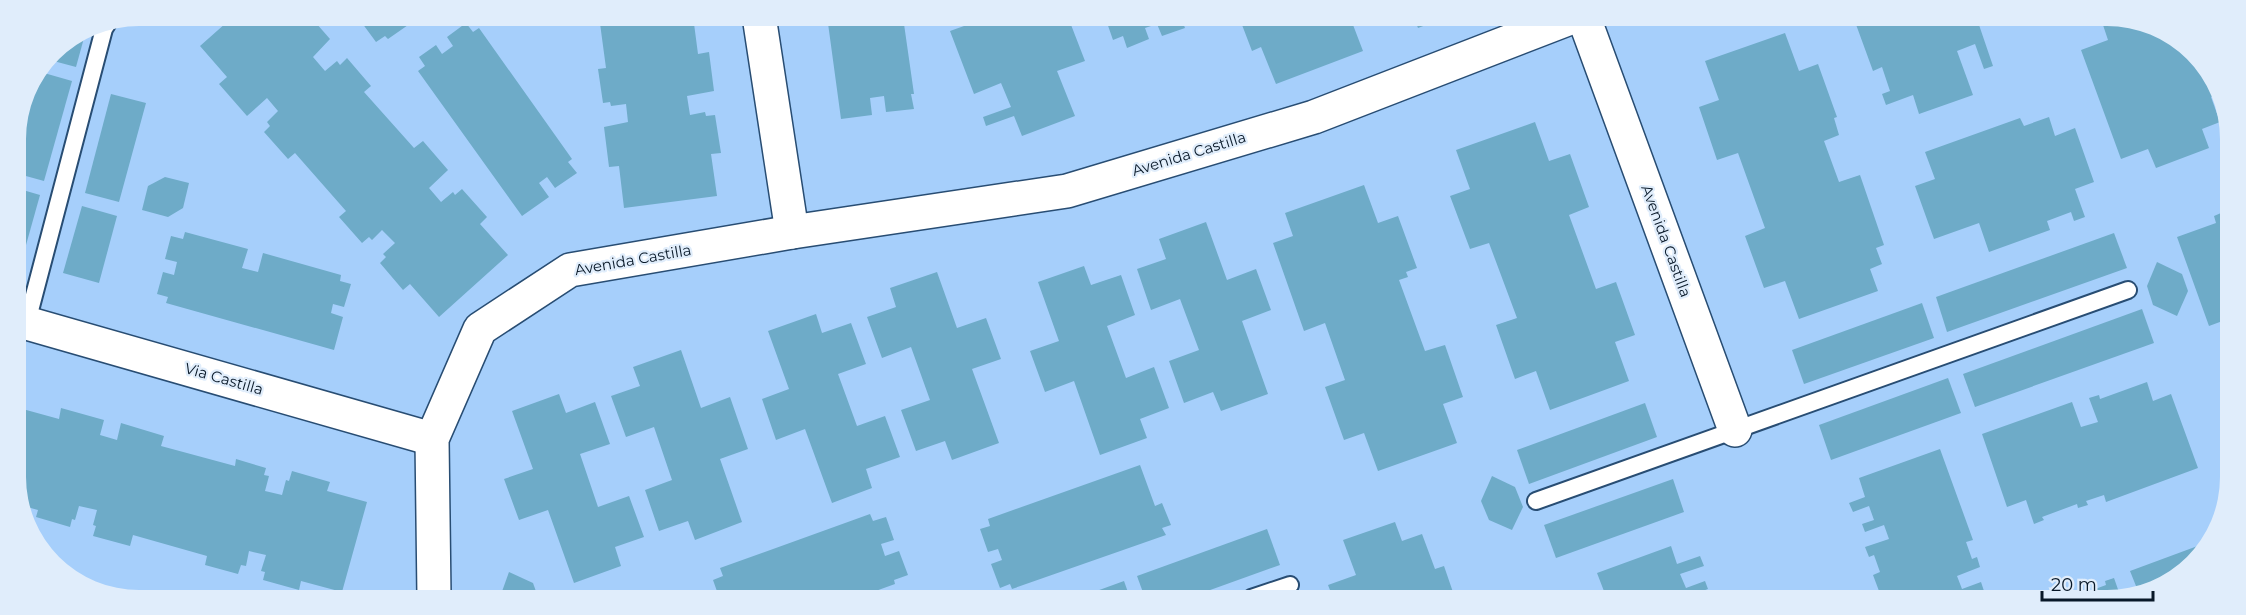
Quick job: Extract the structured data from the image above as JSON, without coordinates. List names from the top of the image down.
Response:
{
  "streets": {
    "street": ["Avenida Castilla", "Via Castilla"]
  },
  "crossings": [
    ["Avenida Castilla", "Via Castilla"]
  ],
  "scale_bar": "20 m"
}
